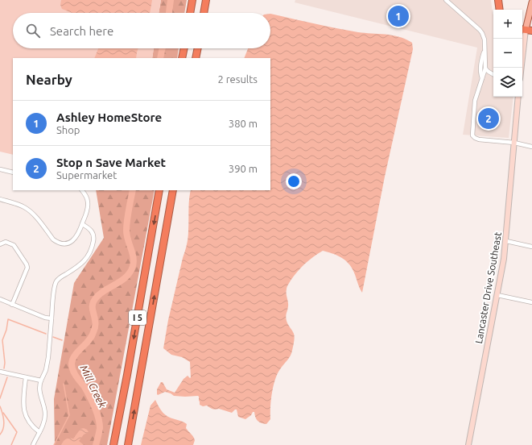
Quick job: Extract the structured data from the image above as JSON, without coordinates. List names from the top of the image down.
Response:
{
  "streets": {
    "highway": ["I 5"],
    "main road": ["Lancaster Drive Southeast"]
  },
  "water": ["Mill Creek"],
  "page": {
    "pins": ["1", "2"],
    "map_buttons": ["+", "−"],
    "search": "Search here",
    "heading": ["Nearby", "2 results"],
    "list": [
      {
        "mark": "1",
        "name": "Ashley HomeStore",
        "note": "Shop",
        "value": "380 m"
      },
      {
        "mark": "2",
        "name": "Stop n Save Market",
        "note": "Supermarket",
        "value": "390 m"
      }
    ]
  }
}
